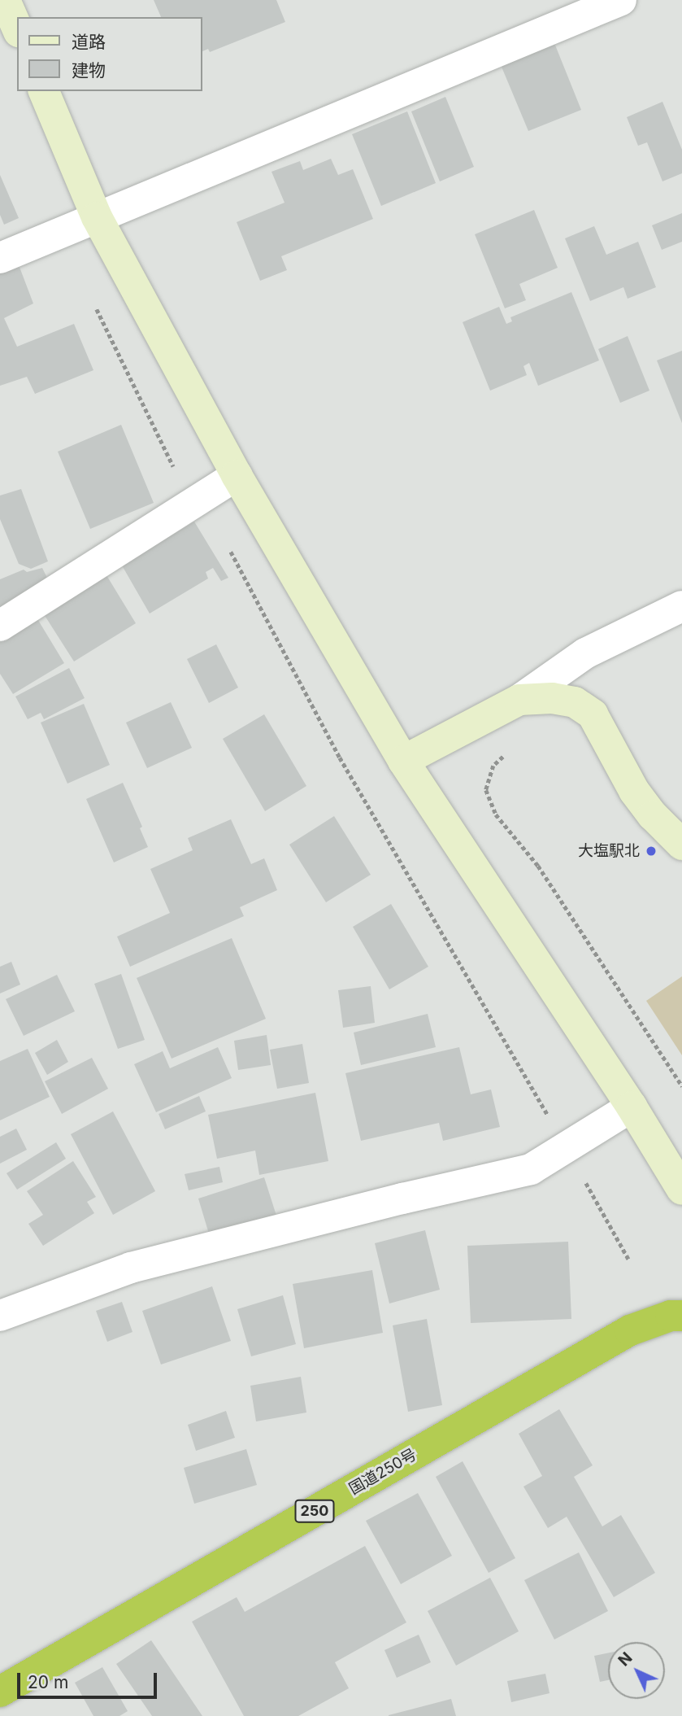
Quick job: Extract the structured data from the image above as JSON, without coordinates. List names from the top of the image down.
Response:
{
  "streets": {
    "highway": ["国道250号", "250"]
  },
  "places": ["大塩駅北"],
  "legend": ["道路", "建物"],
  "scale_bar": "20 m",
  "north": "top left"
}
